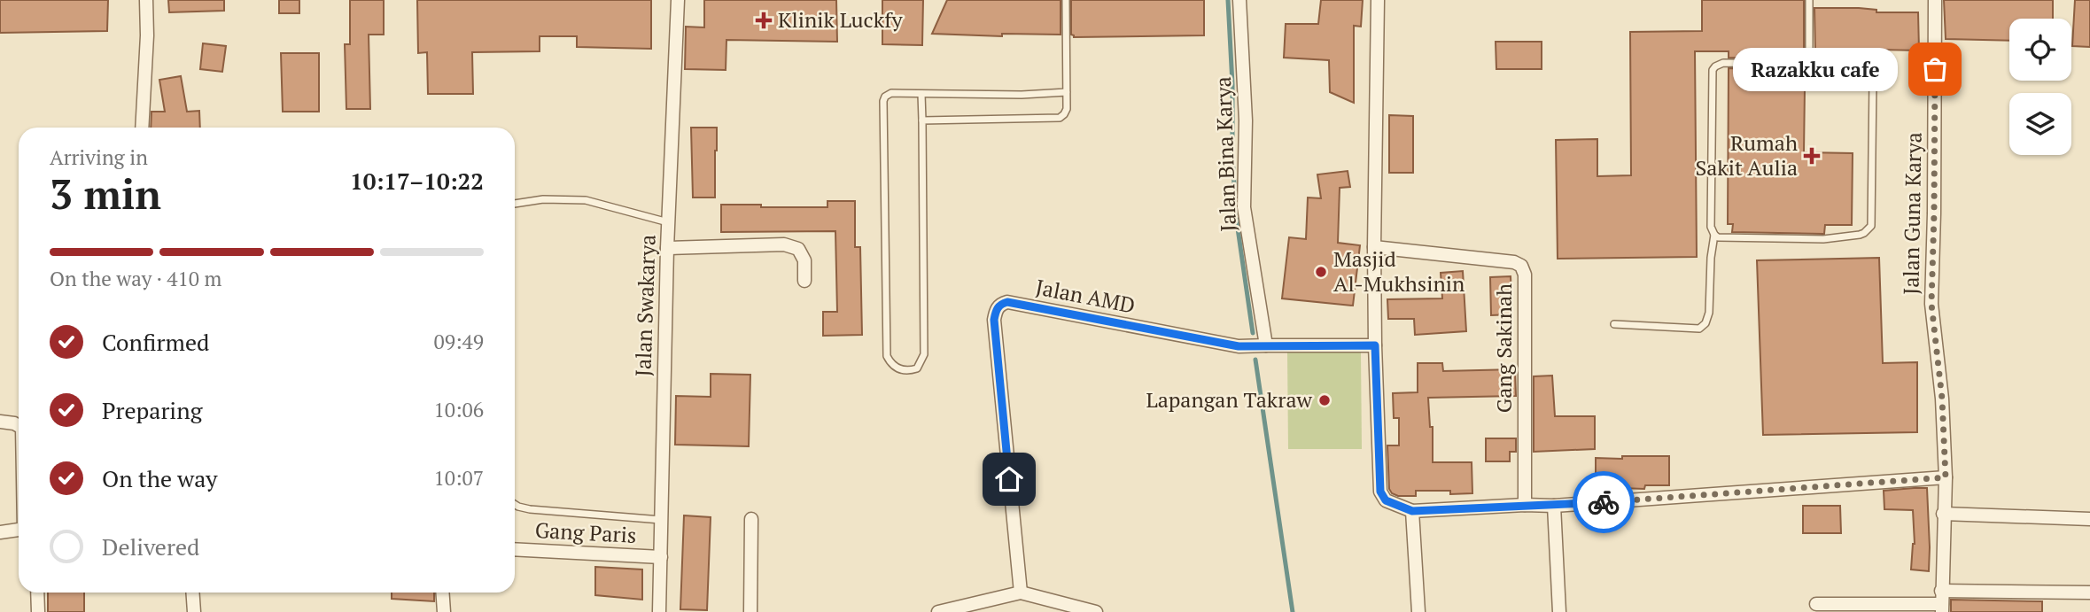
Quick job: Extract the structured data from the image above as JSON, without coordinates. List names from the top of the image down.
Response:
{
  "streets": {
    "street": [
      "Jalan Bina Karya",
      "Jalan Guna Karya",
      "Jalan AMD",
      "Jalan Swakarya",
      "Gang Sakinah",
      "Gang Paris"
    ]
  },
  "crossings": [
    ["Jalan Bina Karya", "Jalan AMD"],
    ["Jalan Swakarya", "Gang Paris"]
  ],
  "places": {
    "health": ["Klinik Luckfy", "Rumah Sakit Aulia"],
    "other": ["Razakku cafe", "Masjid Al-Mukhsinin", "Lapangan Takraw"]
  },
  "page": {
    "bubble": "Razakku cafe",
    "heading": ["3 min", "Arriving in", "10:17–10:22"],
    "bar": "On the way · 410 m",
    "list": [
      ["Confirmed", "09:49"],
      ["Preparing", "10:06"],
      ["On the way", "10:07"],
      "Delivered"
    ]
  }
}
